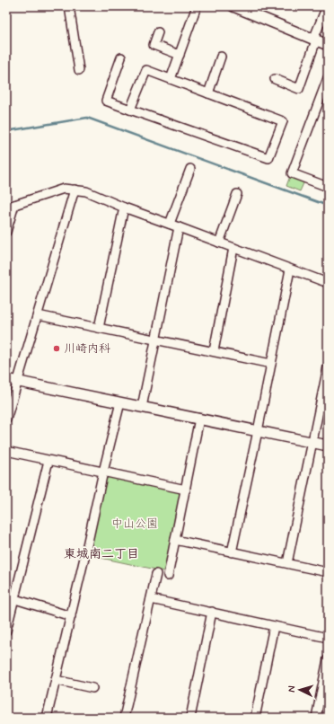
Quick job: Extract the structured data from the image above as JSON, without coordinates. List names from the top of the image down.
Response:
{
  "districts": ["東城南二丁目"],
  "parks": ["中山公園"],
  "places": ["川崎内科"],
  "north": "left"
}
